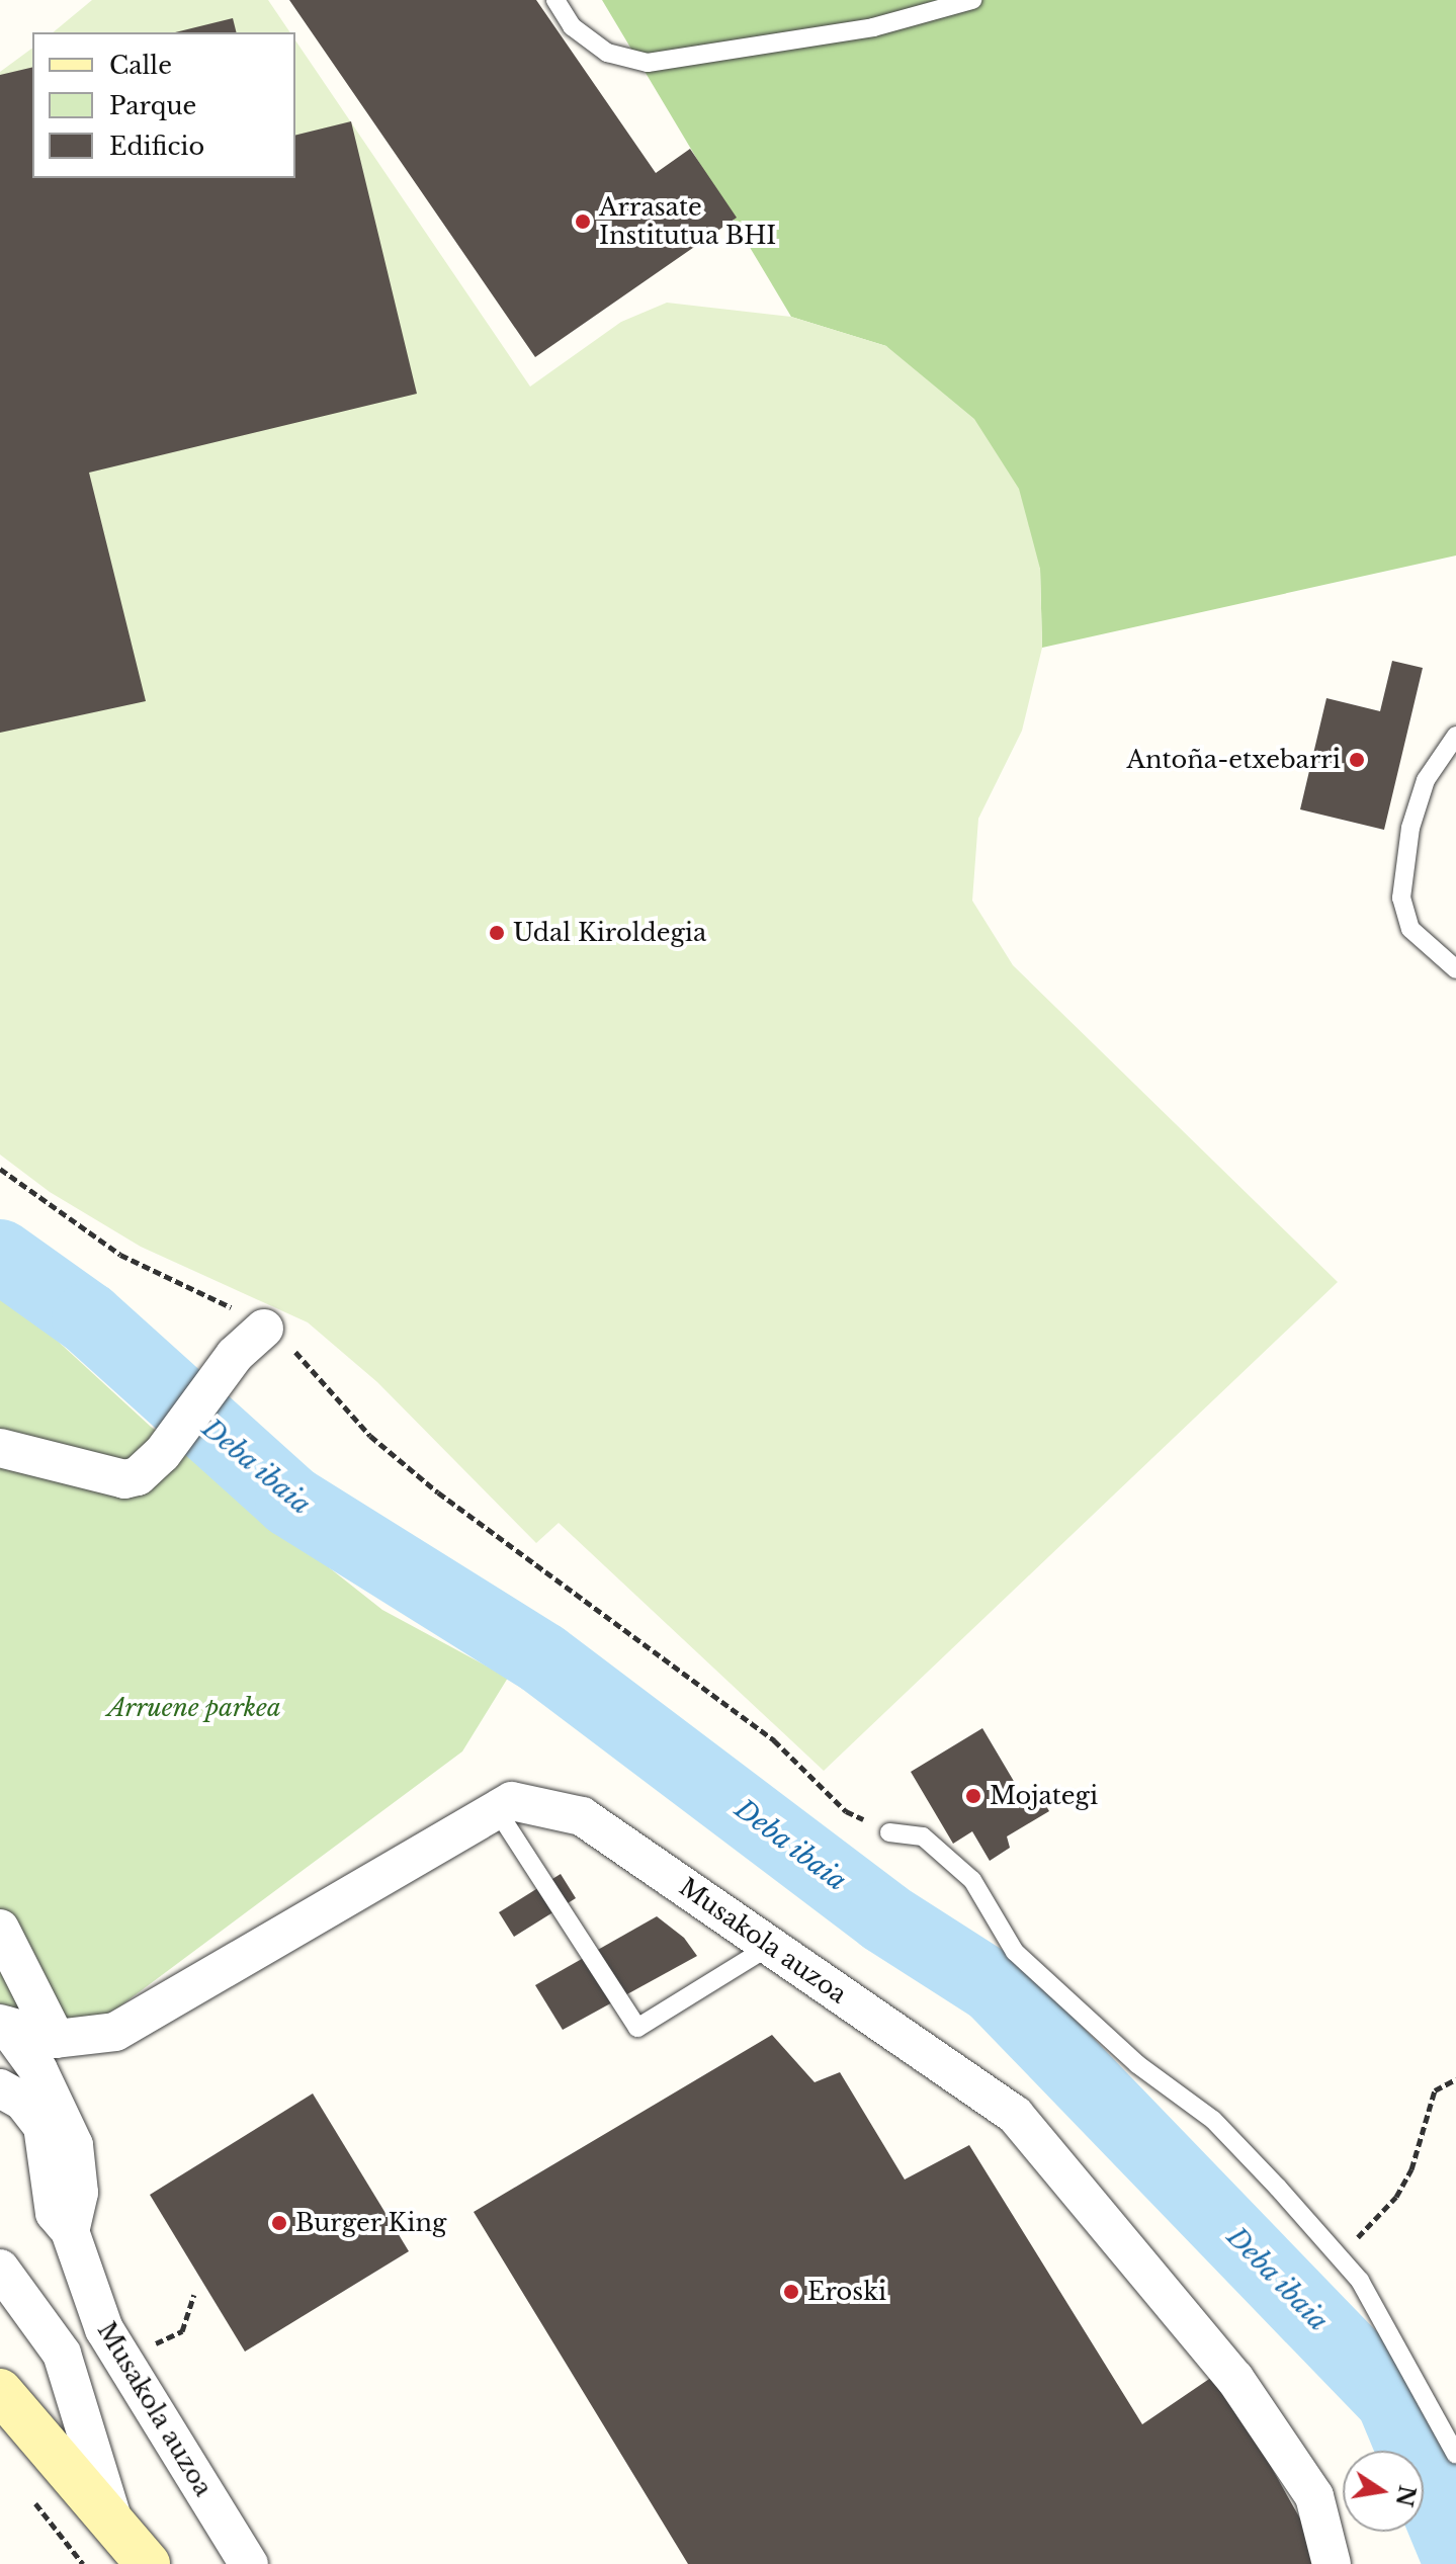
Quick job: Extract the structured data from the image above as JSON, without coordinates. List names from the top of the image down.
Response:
{
  "streets": {
    "street": ["Musakola auzoa"]
  },
  "water": ["Deba ibaia"],
  "parks": ["Arruene parkea"],
  "places": [
    "Arrasate Institutua BHI",
    "Antoña-etxebarri",
    "Udal Kiroldegia",
    "Mojategi",
    "Burger King",
    "Eroski"
  ],
  "legend": ["Calle", "Parque", "Edificio"],
  "north": "right"
}
